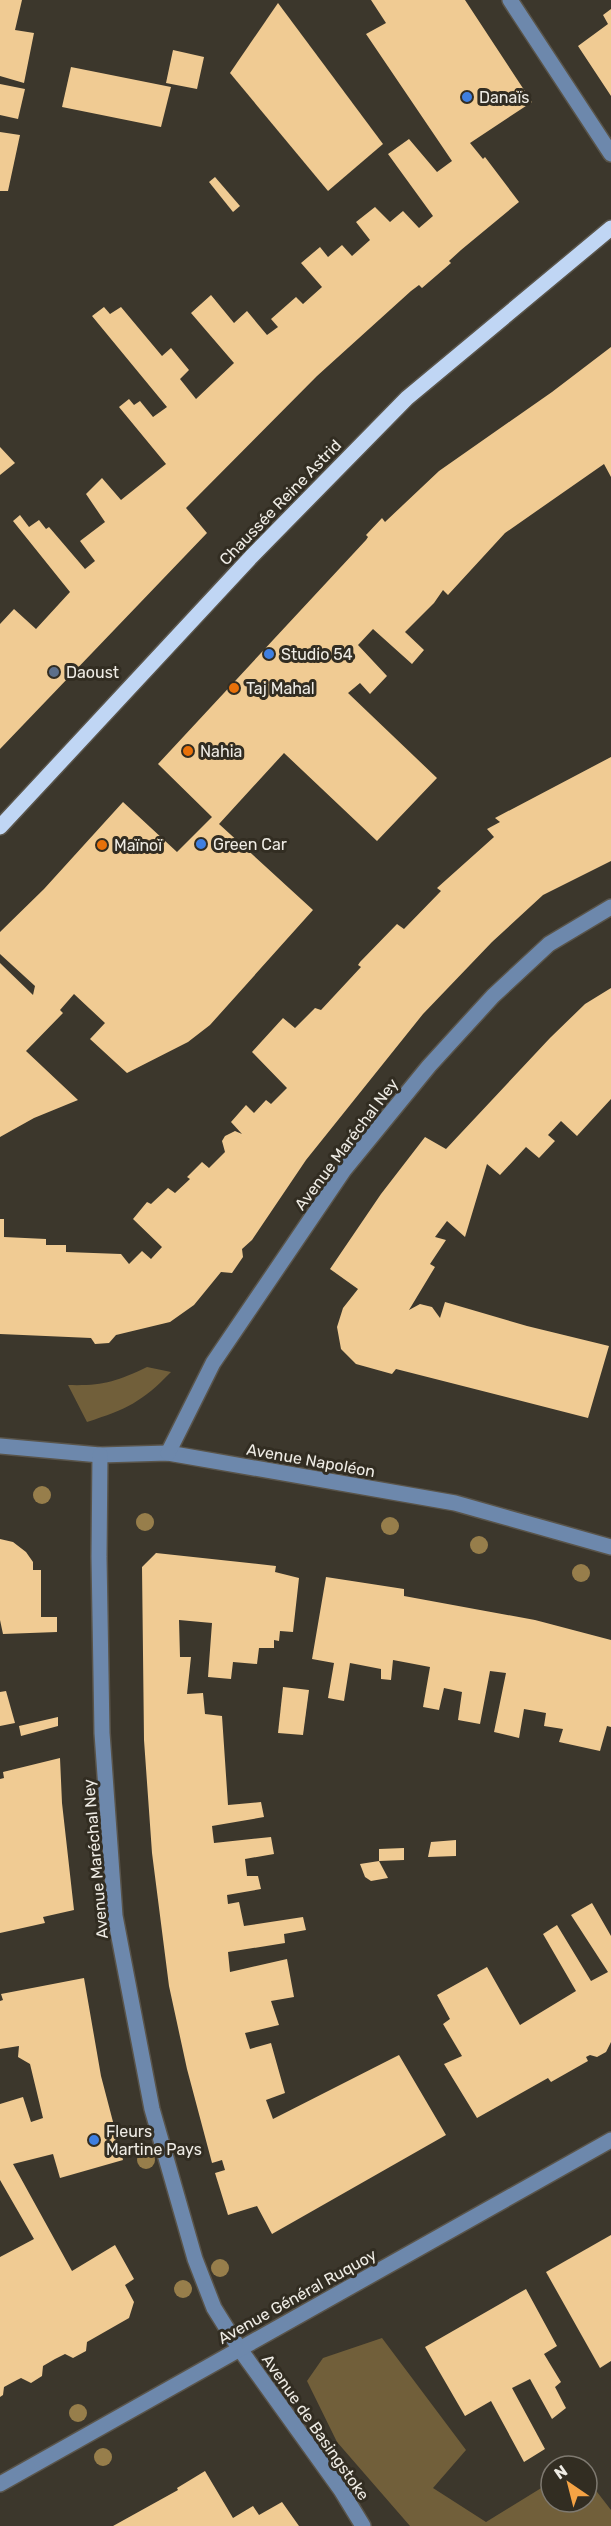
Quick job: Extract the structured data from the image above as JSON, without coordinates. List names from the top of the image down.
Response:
{
  "streets": {
    "main road": ["Chaussée Reine Astrid"],
    "street": [
      "Avenue Maréchal Ney",
      "Avenue Napoléon",
      "Avenue Général Ruquoy",
      "Avenue de Basingstoke"
    ]
  },
  "crossings": [
    ["Avenue Maréchal Ney", "Avenue Napoléon"],
    ["Avenue Maréchal Ney", "Avenue Général Ruquoy"],
    ["Avenue Maréchal Ney", "Avenue de Basingstoke"],
    ["Avenue Général Ruquoy", "Avenue de Basingstoke"]
  ],
  "places": [
    "Danaïs",
    "Studio 54",
    "Daoust",
    "Taj Mahal",
    "Nahia",
    "Green Car",
    "Maïnoï",
    "Fleurs Martine Pays"
  ],
  "north": "top left"
}
